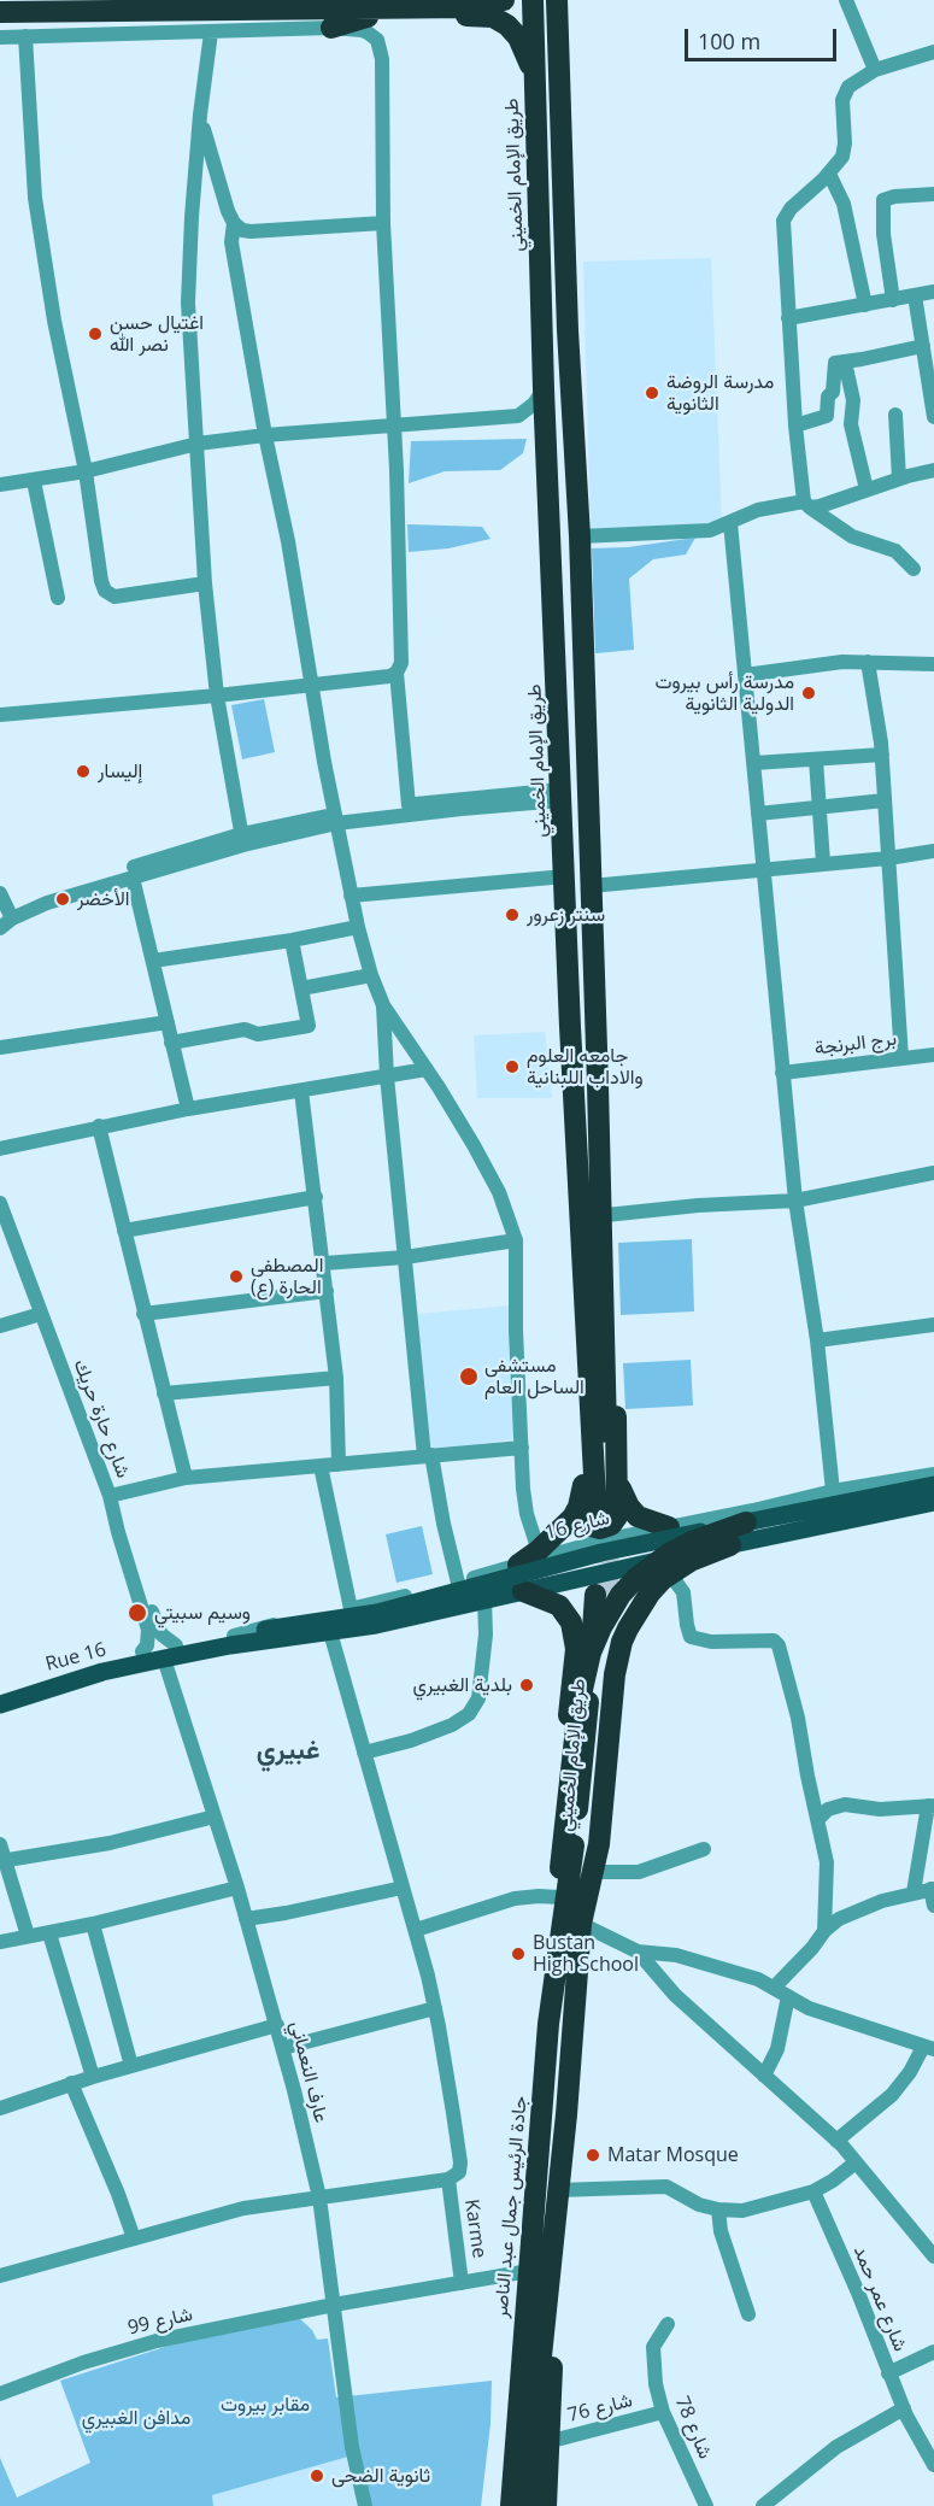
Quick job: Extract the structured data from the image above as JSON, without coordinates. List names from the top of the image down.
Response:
{
  "streets": {
    "highway": ["طريق الإمام الخميني", "جادة الرئيس جمال عبد الناصر"],
    "main road": ["شارع 16", "Rue 16"],
    "street": [
      "برج البرنجة",
      "شارع حارة حريك",
      "عارف النعماني",
      "Karme",
      "شارع عمر حمد",
      "شارع 99",
      "شارع 76",
      "شارع 78"
    ]
  },
  "crossings": [
    ["طريق الإمام الخميني", "جادة الرئيس جمال عبد الناصر"],
    ["شارع 16", "Rue 16"],
    ["شارع 16", "عارف النعماني"],
    ["Rue 16", "عارف النعماني"],
    ["عارف النعماني", "شارع 99"],
    ["جادة الرئيس جمال عبد الناصر", "شارع 99"],
    ["Karme", "شارع 99"],
    ["شارع 76", "شارع 78"]
  ],
  "districts": ["غبيري"],
  "parks": ["مقابر بيروت", "مدافن الغبيري"],
  "places": [
    "اغتيال حسن نصر الله",
    "مدرسة الروضة الثانوية",
    "مدرسة رأس بيروت الدولية الثانوية",
    "إليسار",
    "الأخضر",
    "سنتر زعرور",
    "جامعه العلوم والاداب اللبنانية",
    "المصطفى الحارة (ع)",
    "مستشفى الساحل العام",
    "وسيم سبيتي",
    "بلدية الغبيري",
    "Bustan High School",
    "Matar Mosque",
    "ثانوية الضحى"
  ],
  "scale_bar": "100 m"
}
